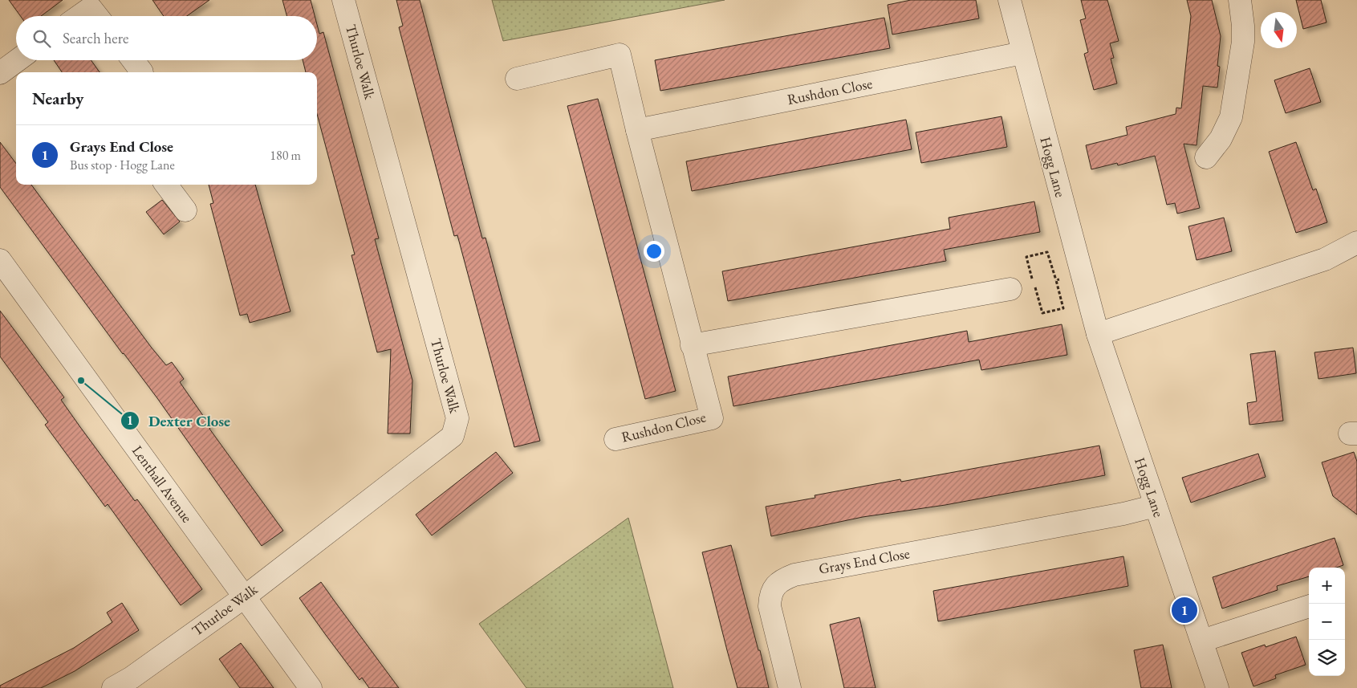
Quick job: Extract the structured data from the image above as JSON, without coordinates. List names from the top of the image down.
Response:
{
  "streets": {
    "street": [
      "Thurloe Walk",
      "Rushdon Close",
      "Hogg Lane",
      "Lenthall Avenue",
      "Grays End Close"
    ]
  },
  "crossings": [
    ["Thurloe Walk", "Lenthall Avenue"],
    ["Rushdon Close", "Hogg Lane"],
    ["Hogg Lane", "Grays End Close"]
  ],
  "places": ["Dexter Close"],
  "north": "bottom",
  "page": {
    "search": "Search here",
    "heading": "Nearby",
    "list": [
      {
        "mark": "1",
        "name": "Grays End Close",
        "note": "Bus stop · Hogg Lane",
        "value": "180 m"
      }
    ],
    "map_buttons": ["+", "−"],
    "pins": "1"
  }
}
